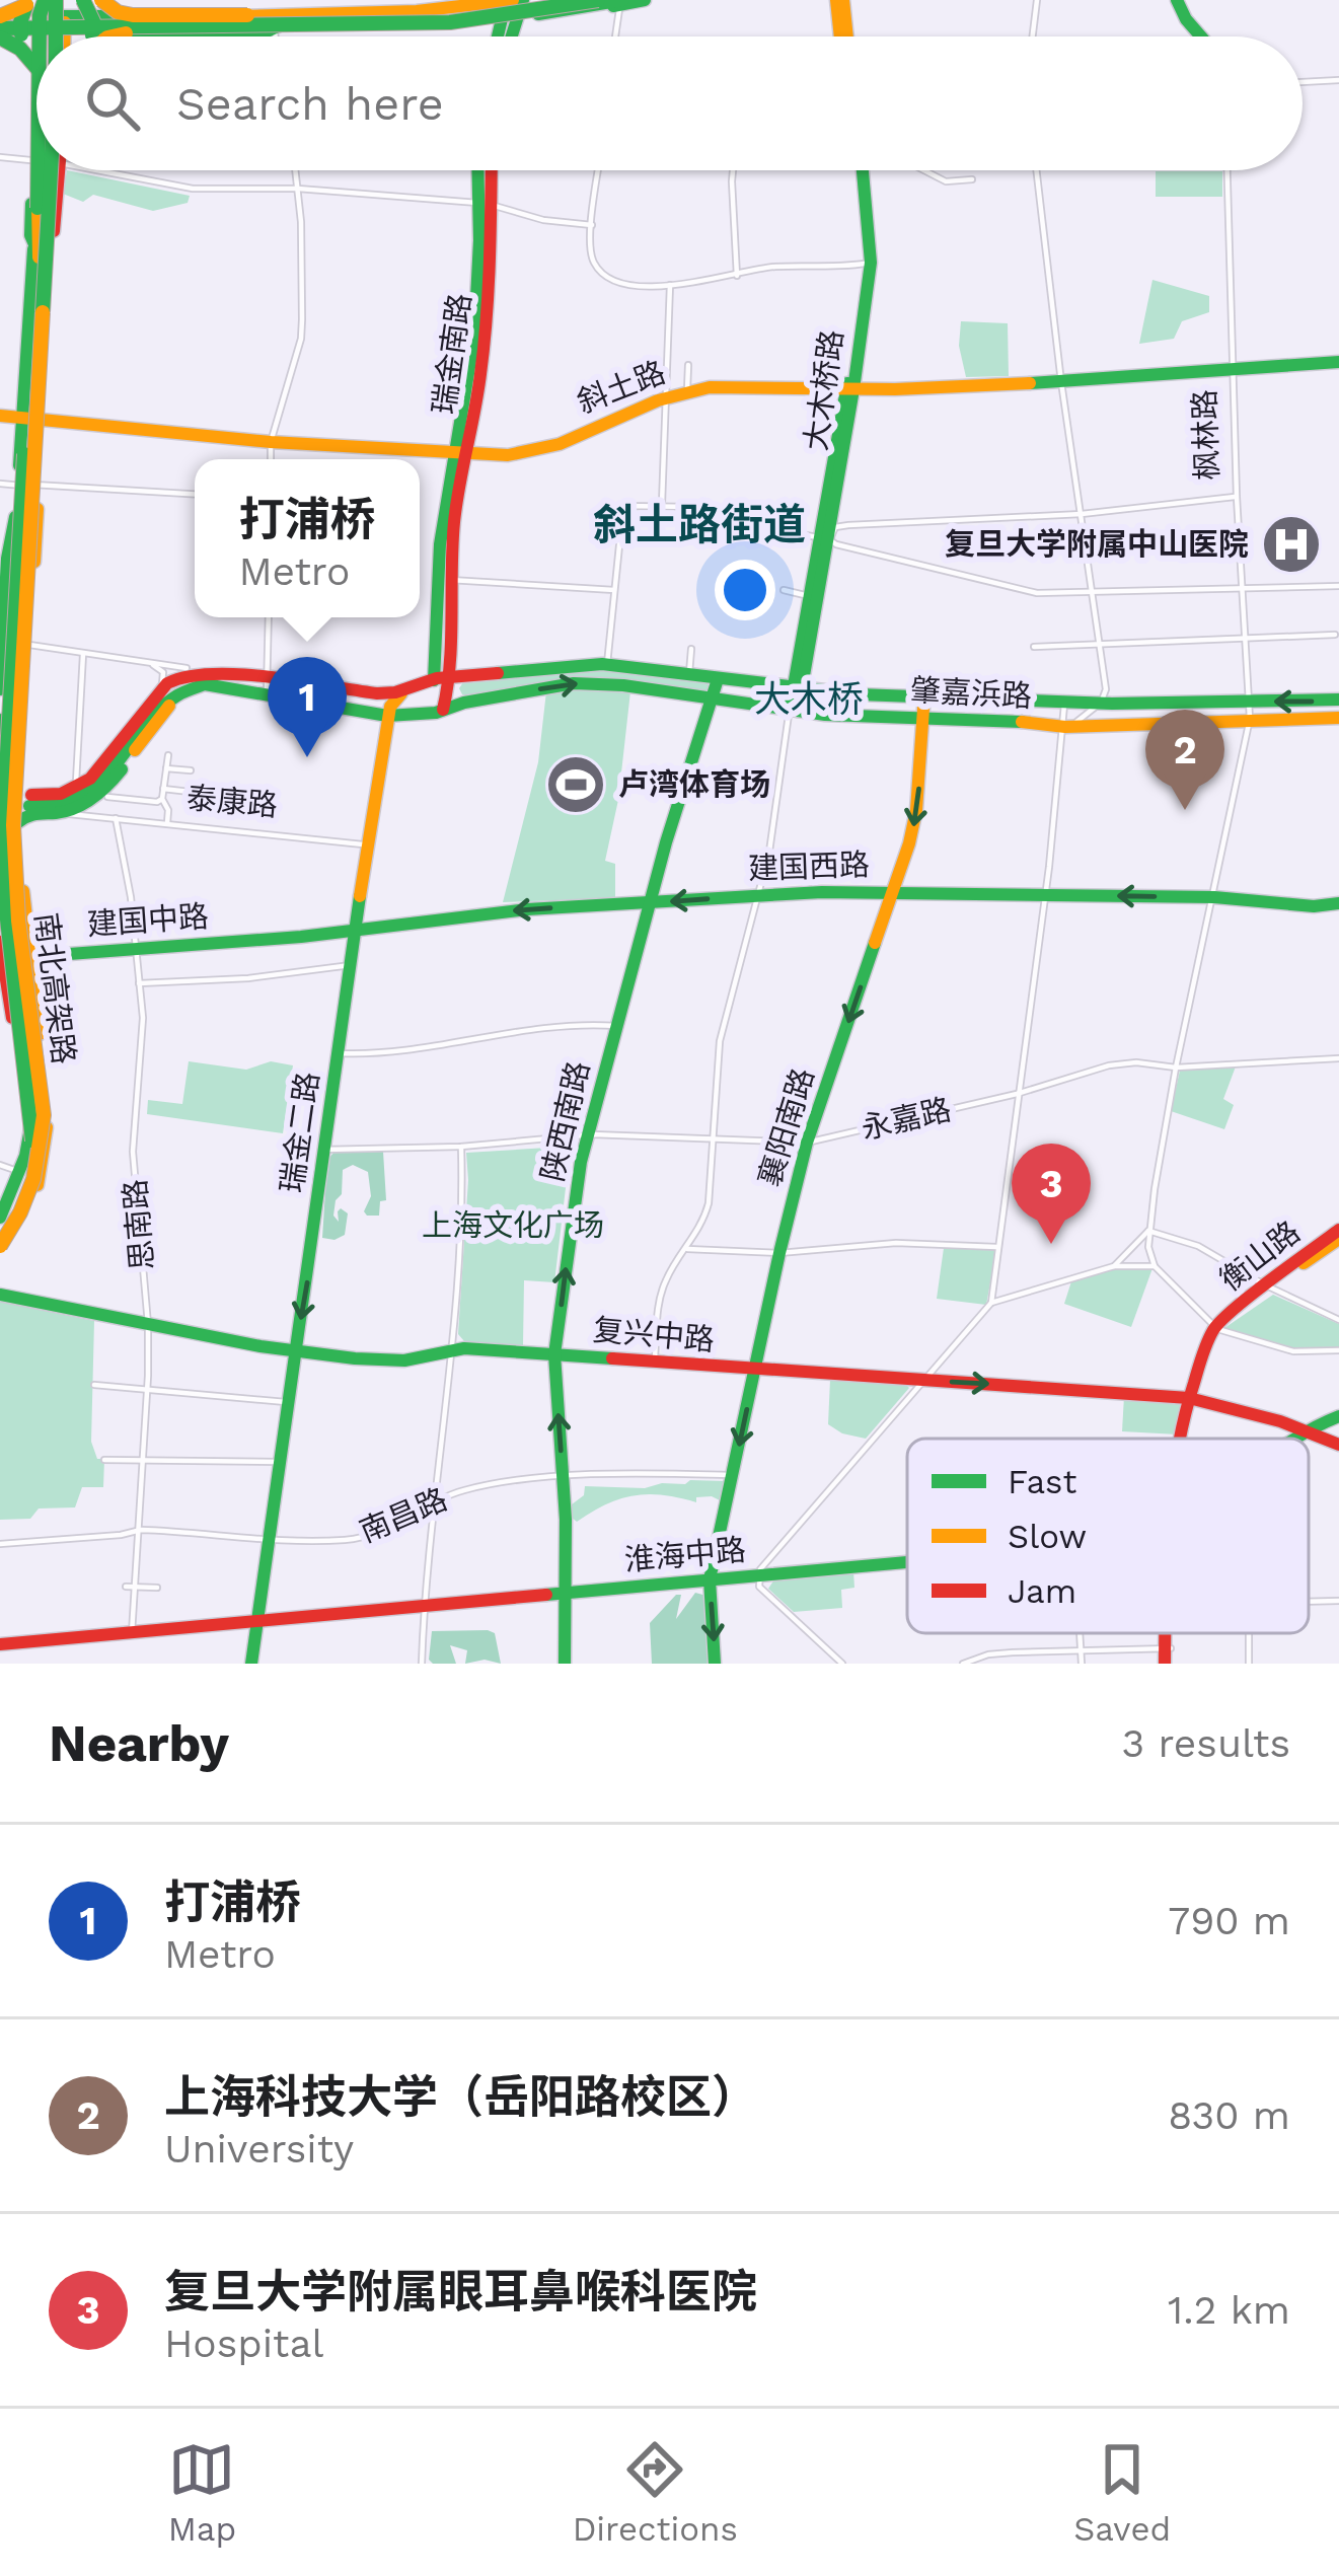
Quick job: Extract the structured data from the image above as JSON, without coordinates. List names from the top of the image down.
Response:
{
  "streets": {
    "main road": [
      "瑞金南路",
      "斜土路",
      "大木桥路",
      "肇嘉浜路",
      "建国西路",
      "建国中路",
      "南北高架路",
      "陕西南路",
      "襄阳南路",
      "瑞金二路",
      "衡山路",
      "复兴中路",
      "淮海中路"
    ],
    "street": [
      "枫林路",
      "泰康路",
      "永嘉路",
      "思南路",
      "南昌路"
    ]
  },
  "crossings": [
    ["瑞金南路", "斜土路"],
    ["瑞金南路", "肇嘉浜路"],
    ["斜土路", "大木桥路"],
    ["斜土路", "枫林路"],
    ["大木桥路", "肇嘉浜路"],
    ["枫林路", "肇嘉浜路"],
    ["枫林路", "建国西路"],
    ["枫林路", "永嘉路"],
    ["肇嘉浜路", "陕西南路"],
    ["肇嘉浜路", "襄阳南路"],
    ["肇嘉浜路", "瑞金二路"],
    ["泰康路", "瑞金二路"],
    ["泰康路", "思南路"],
    ["建国西路", "建国中路"],
    ["建国西路", "陕西南路"],
    ["建国西路", "襄阳南路"],
    ["建国西路", "瑞金二路"],
    ["建国中路", "思南路"],
    ["永嘉路", "陕西南路"],
    ["永嘉路", "襄阳南路"],
    ["永嘉路", "瑞金二路"],
    ["陕西南路", "复兴中路"],
    ["陕西南路", "南昌路"],
    ["陕西南路", "淮海中路"],
    ["襄阳南路", "复兴中路"],
    ["襄阳南路", "南昌路"],
    ["襄阳南路", "淮海中路"],
    ["瑞金二路", "复兴中路"],
    ["瑞金二路", "南昌路"],
    ["瑞金二路", "淮海中路"],
    ["思南路", "复兴中路"],
    ["思南路", "南昌路"],
    ["思南路", "淮海中路"],
    ["复兴中路", "淮海中路"]
  ],
  "one_way": ["建国西路", "襄阳南路"],
  "districts": ["斜土路街道", "大木桥"],
  "parks": ["上海文化广场"],
  "places": {
    "hospital": ["复旦大学附属中山医院"],
    "sports": ["卢湾体育场"]
  },
  "legend": ["Fast", "Slow", "Jam"],
  "page": {
    "search": "Search here",
    "popup": ["打浦桥", "Metro"],
    "pins": ["1", "2", "3"],
    "heading": ["Nearby", "3 results"],
    "list": [
      {
        "mark": "1",
        "name": "打浦桥",
        "note": "Metro",
        "value": "790 m"
      },
      {
        "mark": "2",
        "name": "上海科技大学（岳阳路校区）",
        "note": "University",
        "value": "830 m"
      },
      {
        "mark": "3",
        "name": "复旦大学附属眼耳鼻喉科医院",
        "note": "Hospital",
        "value": "1.2 km"
      }
    ],
    "nav": ["Map", "Directions", "Saved"]
  }
}
